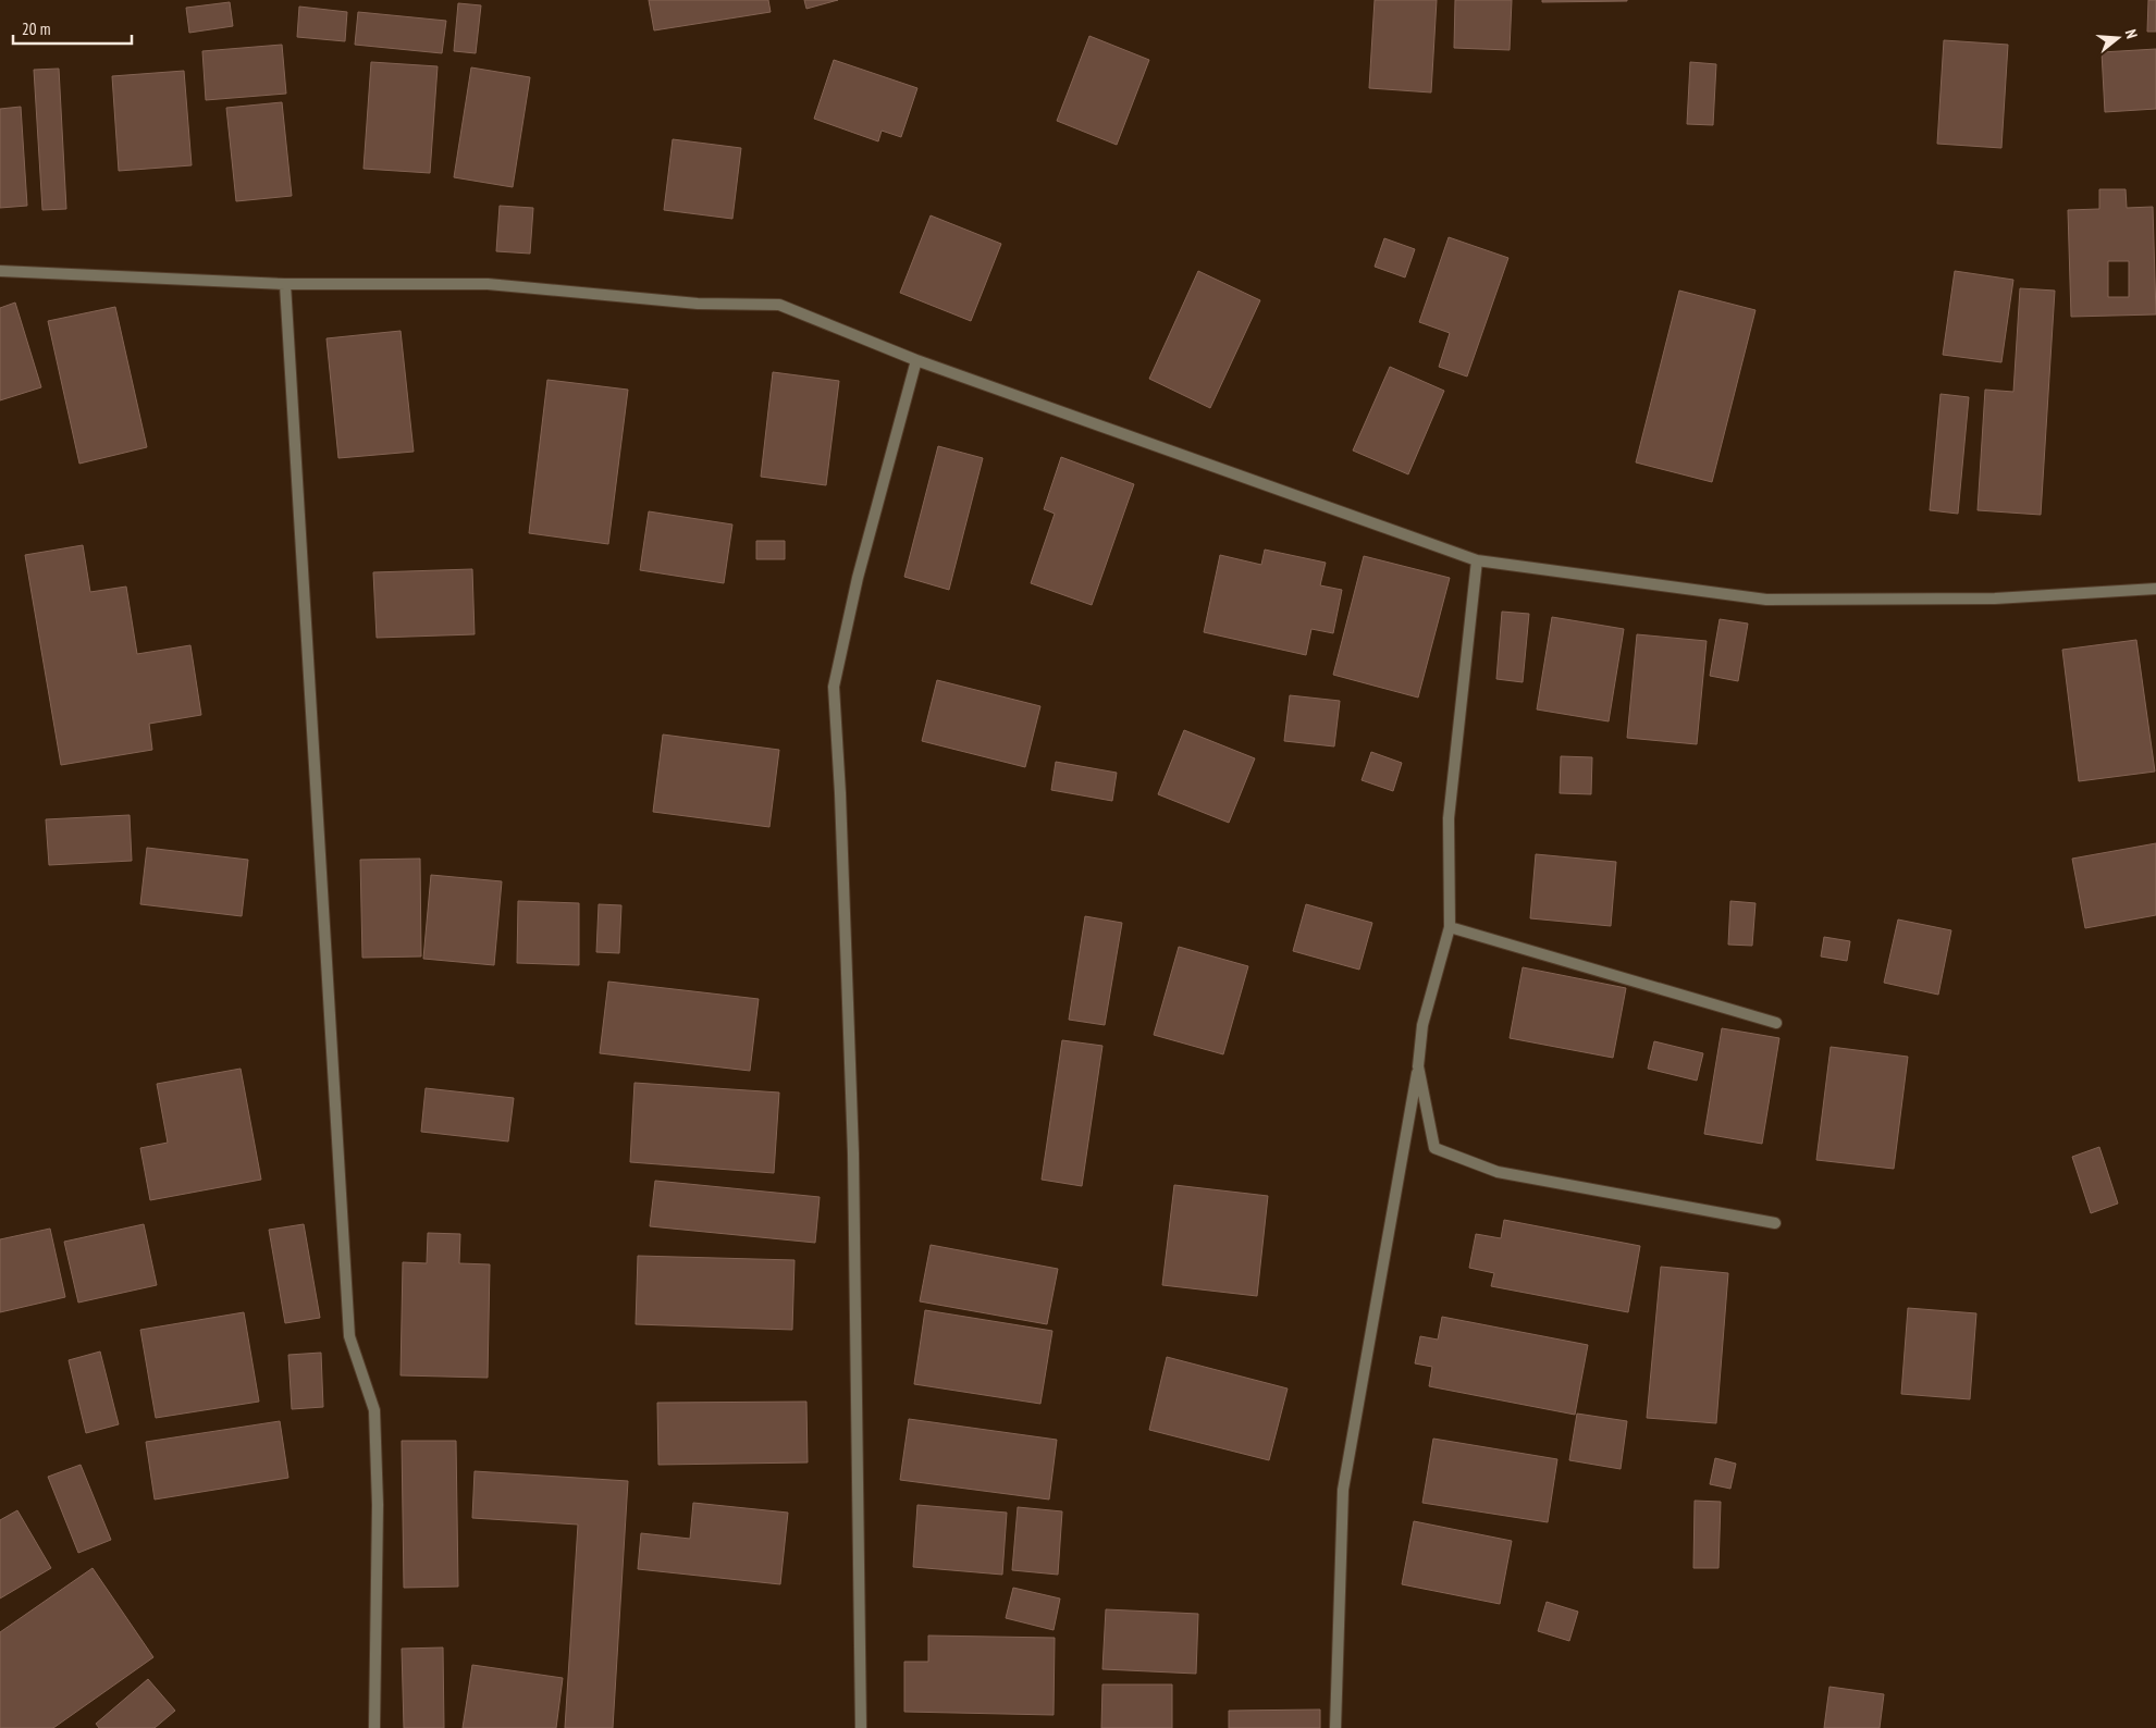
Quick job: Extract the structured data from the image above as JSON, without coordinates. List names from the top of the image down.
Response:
{
  "scale_bar": "20 m",
  "north": "right"
}
